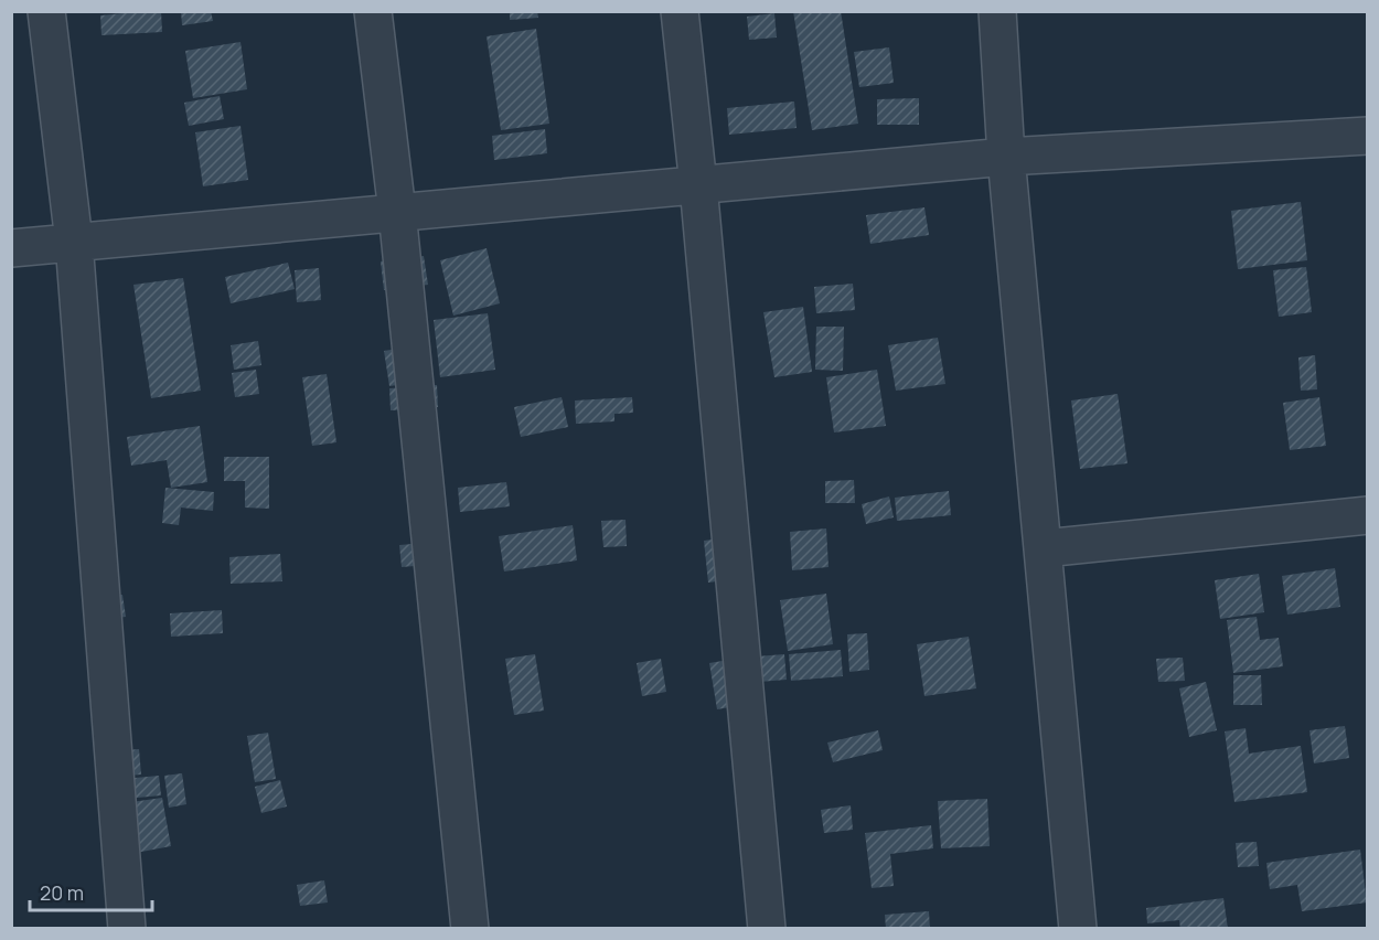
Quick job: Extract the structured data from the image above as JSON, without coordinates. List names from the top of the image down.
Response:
{
  "scale_bar": "20 m"
}
